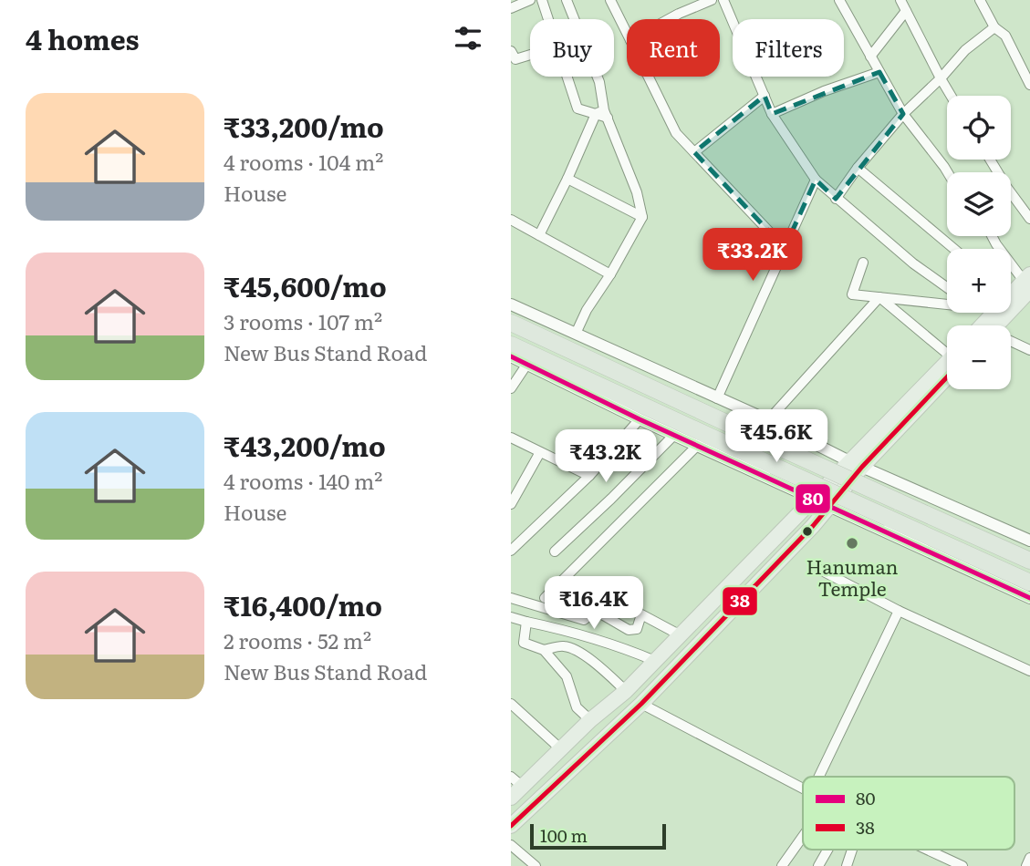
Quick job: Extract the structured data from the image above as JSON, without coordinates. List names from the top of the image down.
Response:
{
  "places": ["Hanuman Temple"],
  "lines": ["transit line 80", "transit line 38"],
  "legend": ["80", "38"],
  "scale_bar": "100 m",
  "page": {
    "heading": "4 homes",
    "chip": ["Buy", "Rent", "Filters"],
    "list": [
      {
        "name": "₹33,200/mo",
        "note": "4 rooms · 104 m² · House"
      },
      {
        "name": "₹45,600/mo",
        "note": "3 rooms · 107 m² · New Bus Stand Road"
      },
      {
        "name": "₹43,200/mo",
        "note": "4 rooms · 140 m² · House"
      },
      {
        "name": "₹16,400/mo",
        "note": "2 rooms · 52 m² · New Bus Stand Road"
      }
    ],
    "map_buttons": ["+", "−"],
    "price": [
      "₹33.2K",
      "₹45.6K",
      "₹43.2K",
      "₹16.4K"
    ],
    "scale": "100 m"
  }
}
